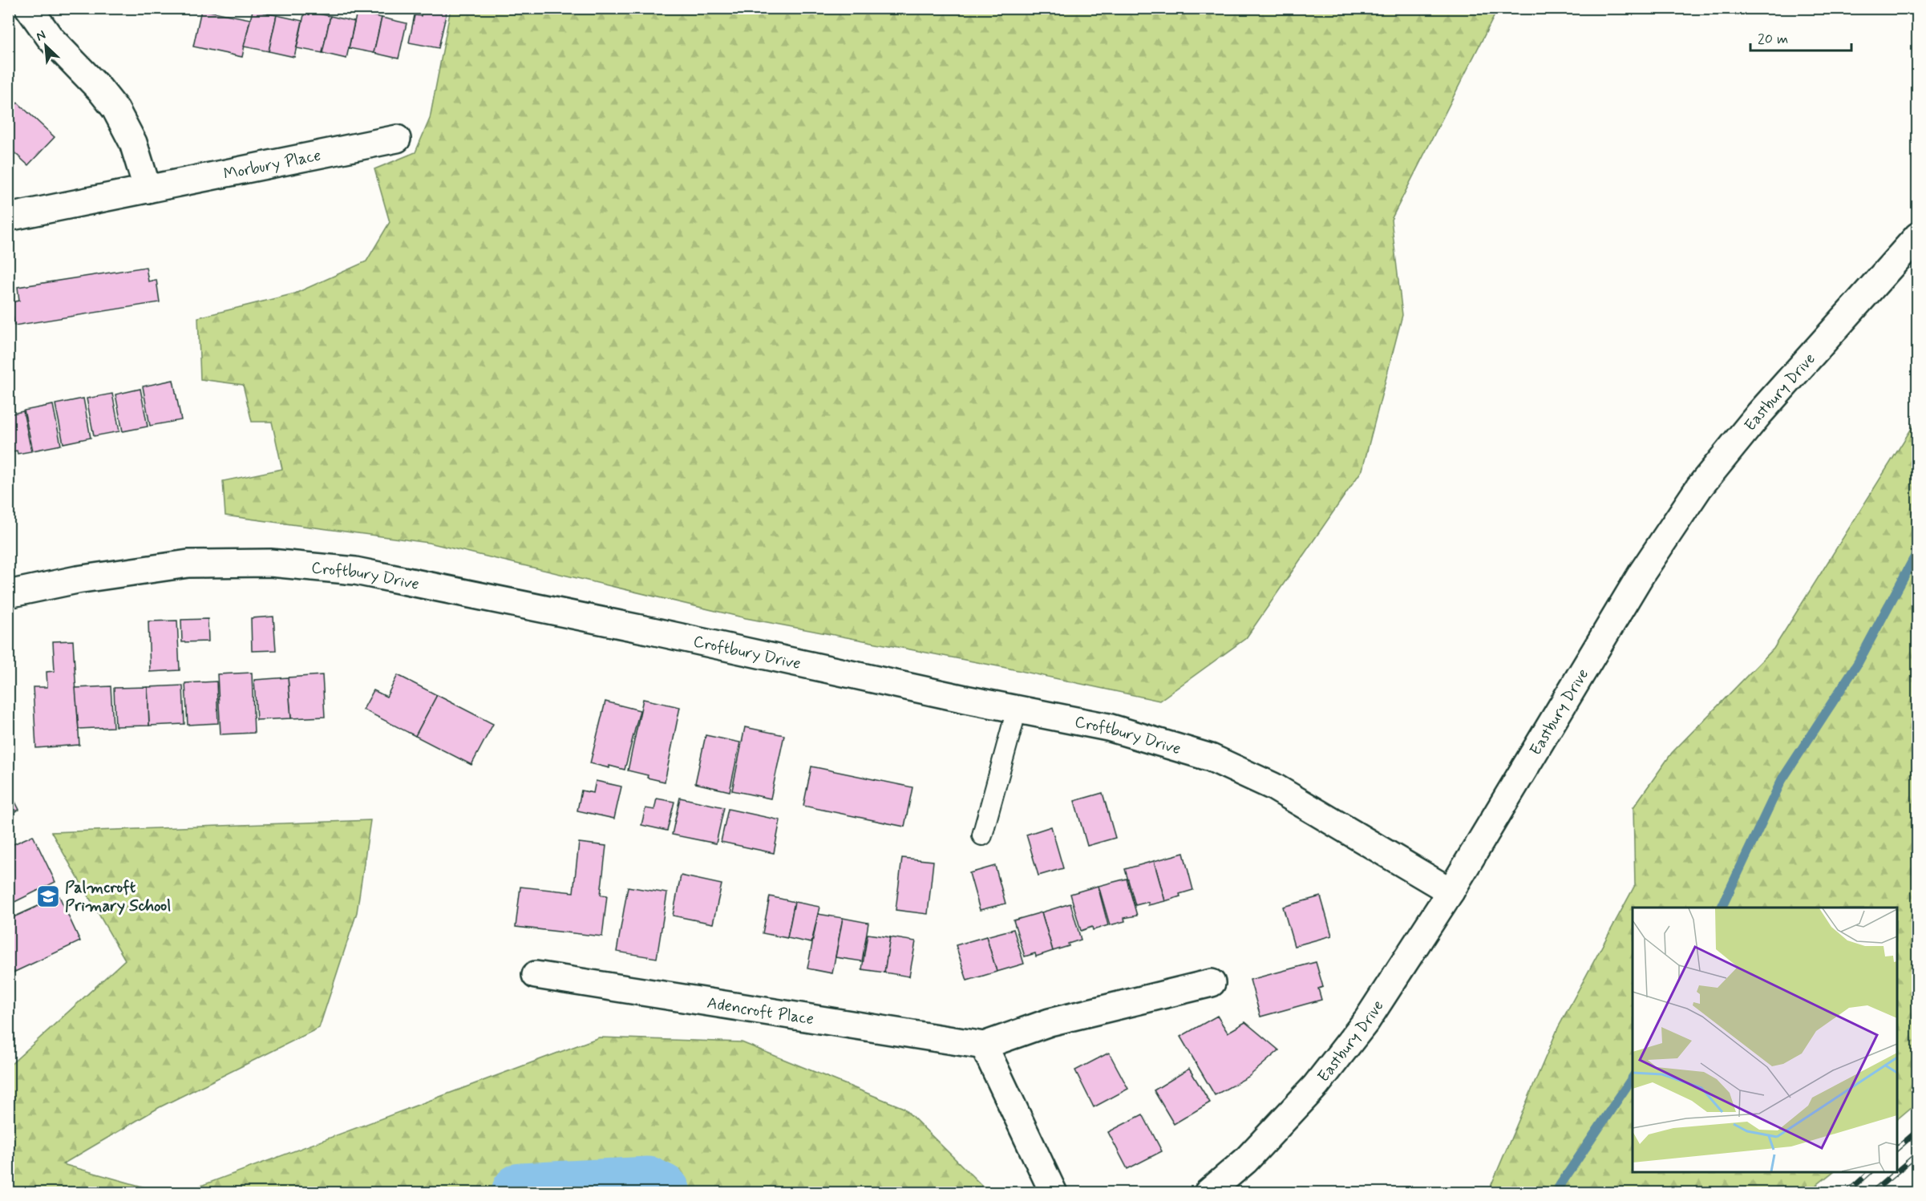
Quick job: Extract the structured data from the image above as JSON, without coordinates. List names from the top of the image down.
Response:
{
  "streets": {
    "street": [
      "Morbury Place",
      "Eastbury Drive",
      "Croftbury Drive",
      "Adencroft Place"
    ]
  },
  "crossings": [
    ["Eastbury Drive", "Croftbury Drive"]
  ],
  "places": {
    "school or university": ["Palmcroft Primary School"]
  },
  "scale_bar": "20 m",
  "north": "top left"
}
